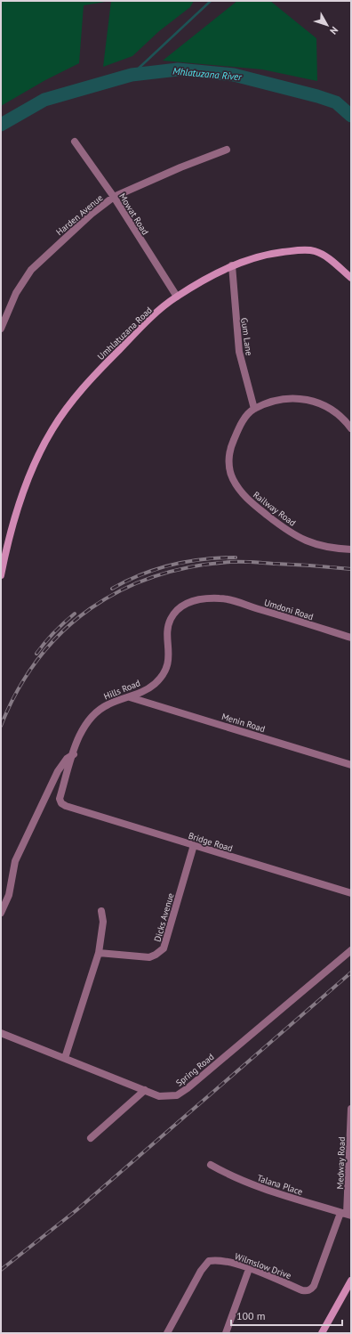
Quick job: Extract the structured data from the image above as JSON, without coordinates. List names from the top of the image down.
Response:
{
  "streets": {
    "street": [
      "Mowat Road",
      "Harden Avenue",
      "Umhlatuzana Road",
      "Gum Lane",
      "Railway Road",
      "Umdoni Road",
      "Hills Road",
      "Menin Road",
      "Bridge Road",
      "Dicks Avenue",
      "Spring Road",
      "Medway Road",
      "Talana Place",
      "Wilmslow Drive"
    ]
  },
  "crossings": [
    ["Mowat Road", "Harden Avenue"],
    ["Mowat Road", "Umhlatuzana Road"],
    ["Umhlatuzana Road", "Gum Lane"],
    ["Gum Lane", "Railway Road"],
    ["Umdoni Road", "Hills Road"],
    ["Hills Road", "Menin Road"],
    ["Hills Road", "Bridge Road"],
    ["Bridge Road", "Dicks Avenue"],
    ["Medway Road", "Talana Place"],
    ["Medway Road", "Wilmslow Drive"],
    ["Talana Place", "Wilmslow Drive"]
  ],
  "water": ["Mhlatuzana River"],
  "scale_bar": "100 m",
  "north": "bottom right"
}
